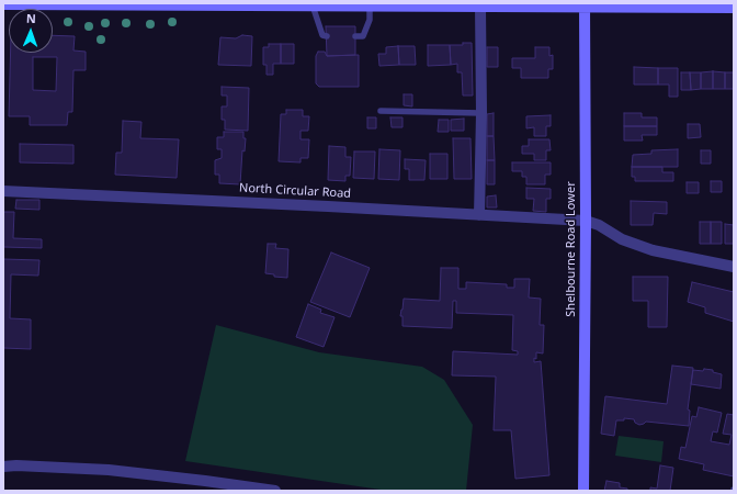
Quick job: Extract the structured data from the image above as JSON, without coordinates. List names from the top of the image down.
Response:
{
  "streets": {
    "main road": ["Shelbourne Road Lower"],
    "street": ["North Circular Road"]
  },
  "crossings": [
    ["North Circular Road", "Shelbourne Road Lower"]
  ],
  "north": "top"
}
